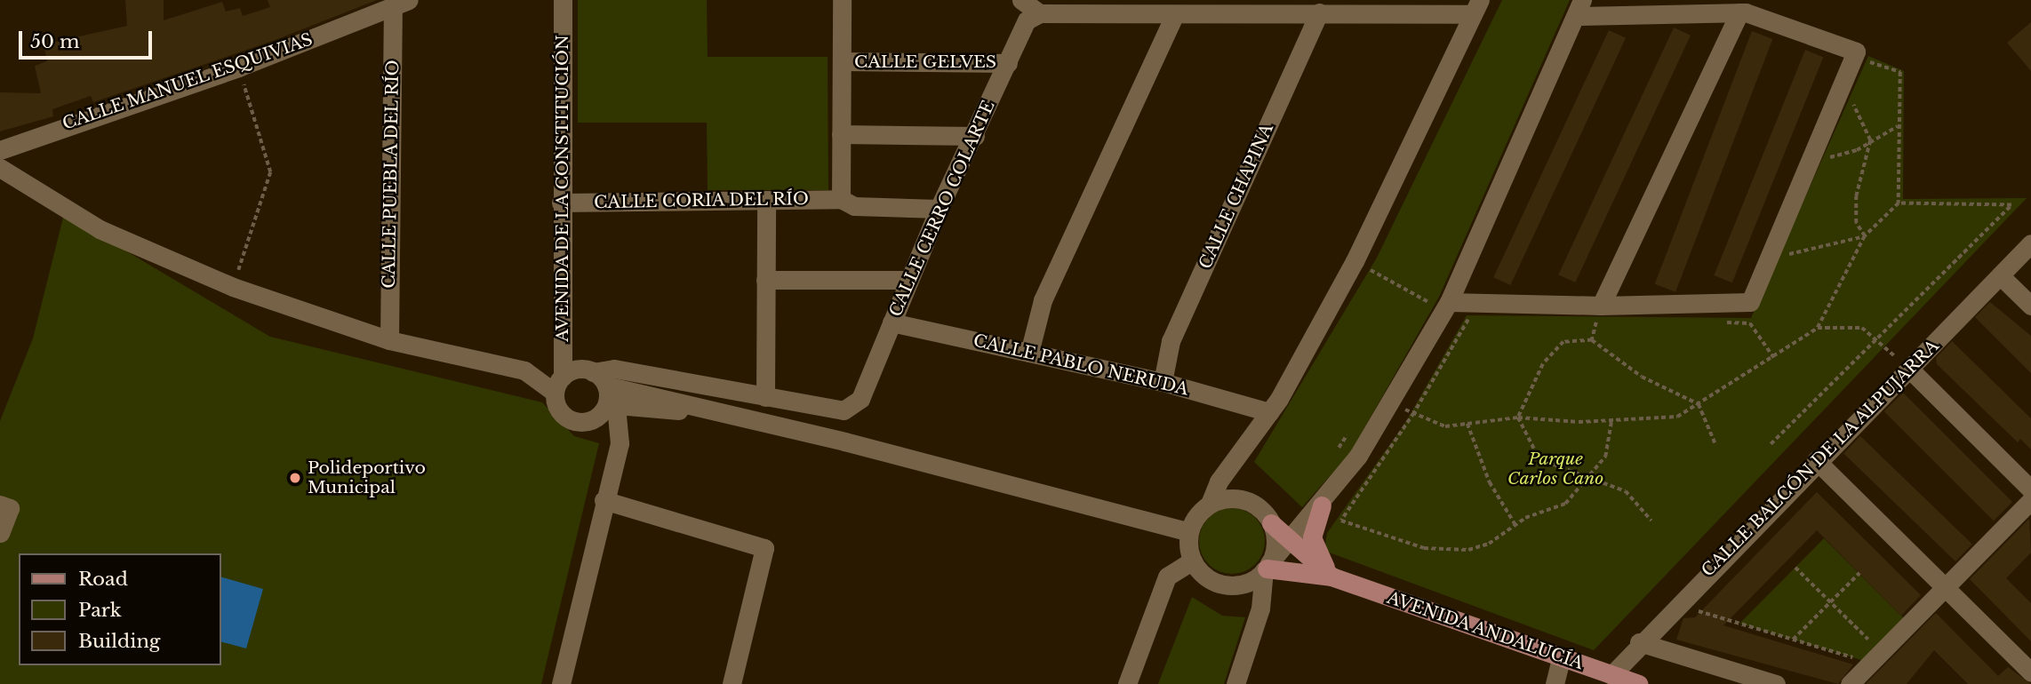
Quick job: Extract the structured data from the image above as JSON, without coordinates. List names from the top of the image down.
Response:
{
  "streets": {
    "main road": ["AVENIDA ANDALUCÍA"],
    "street": [
      "CALLE GELVES",
      "CALLE MANUEL ESQUIVIAS",
      "CALLE PUEBLA DEL RÍO",
      "AVENIDA DE LA CONSTITUCIÓN",
      "CALLE CHAPINA",
      "CALLE CORIA DEL RÍO",
      "CALLE CERRO COLARTE",
      "CALLE PABLO NERUDA",
      "CALLE BALCÓN DE LA ALPUJARRA"
    ]
  },
  "crossings": [
    ["CALLE GELVES", "CALLE CERRO COLARTE"],
    ["CALLE MANUEL ESQUIVIAS", "CALLE PUEBLA DEL RÍO"],
    ["AVENIDA DE LA CONSTITUCIÓN", "CALLE CORIA DEL RÍO"],
    ["CALLE CHAPINA", "CALLE PABLO NERUDA"],
    ["CALLE CORIA DEL RÍO", "CALLE CERRO COLARTE"],
    ["CALLE CERRO COLARTE", "CALLE PABLO NERUDA"],
    ["CALLE BALCÓN DE LA ALPUJARRA", "AVENIDA ANDALUCÍA"]
  ],
  "parks": ["Parque Carlos Cano"],
  "places": ["Polideportivo Municipal"],
  "legend": ["Road", "Park", "Building"],
  "scale_bar": "50 m"
}
